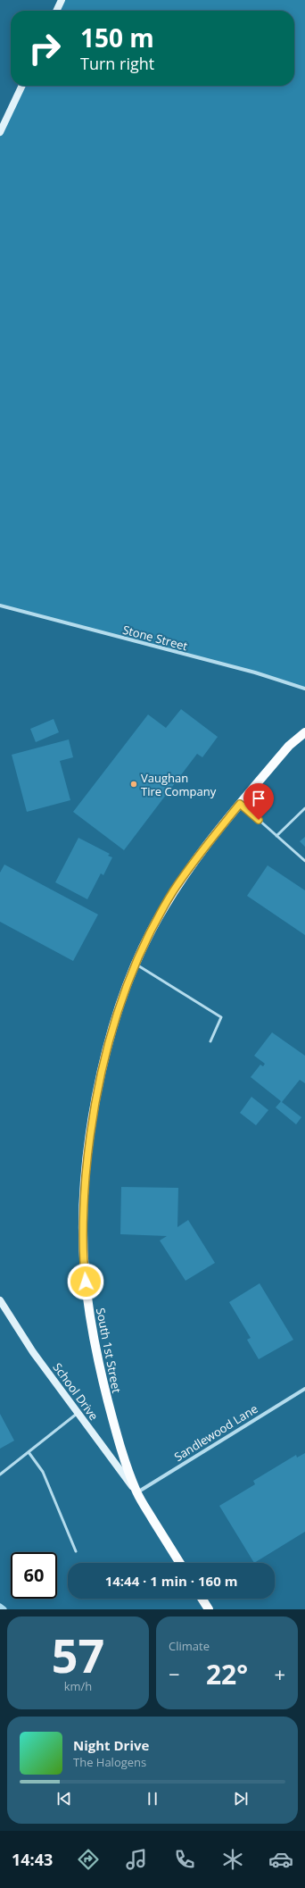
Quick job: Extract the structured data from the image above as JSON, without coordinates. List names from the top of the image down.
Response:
{
  "streets": {
    "main road": ["South 1st Street"],
    "street": ["Stone Street", "School Drive", "Sandlewood Lane"]
  },
  "crossings": [
    ["South 1st Street", "School Drive"],
    ["South 1st Street", "Sandlewood Lane"],
    ["School Drive", "Sandlewood Lane"]
  ],
  "places": ["Vaughan Tire Company"],
  "page": {
    "turn": ["150 m", "Turn right"],
    "limit": "60",
    "trip": "14:44 · 1 min · 160 m",
    "tile": [
      ["57", "km/h"],
      "Climate"
    ],
    "heat": ["−", "22°", "+"],
    "song": ["Night Drive", "The Halogens"],
    "tabs": "14:43"
  }
}
